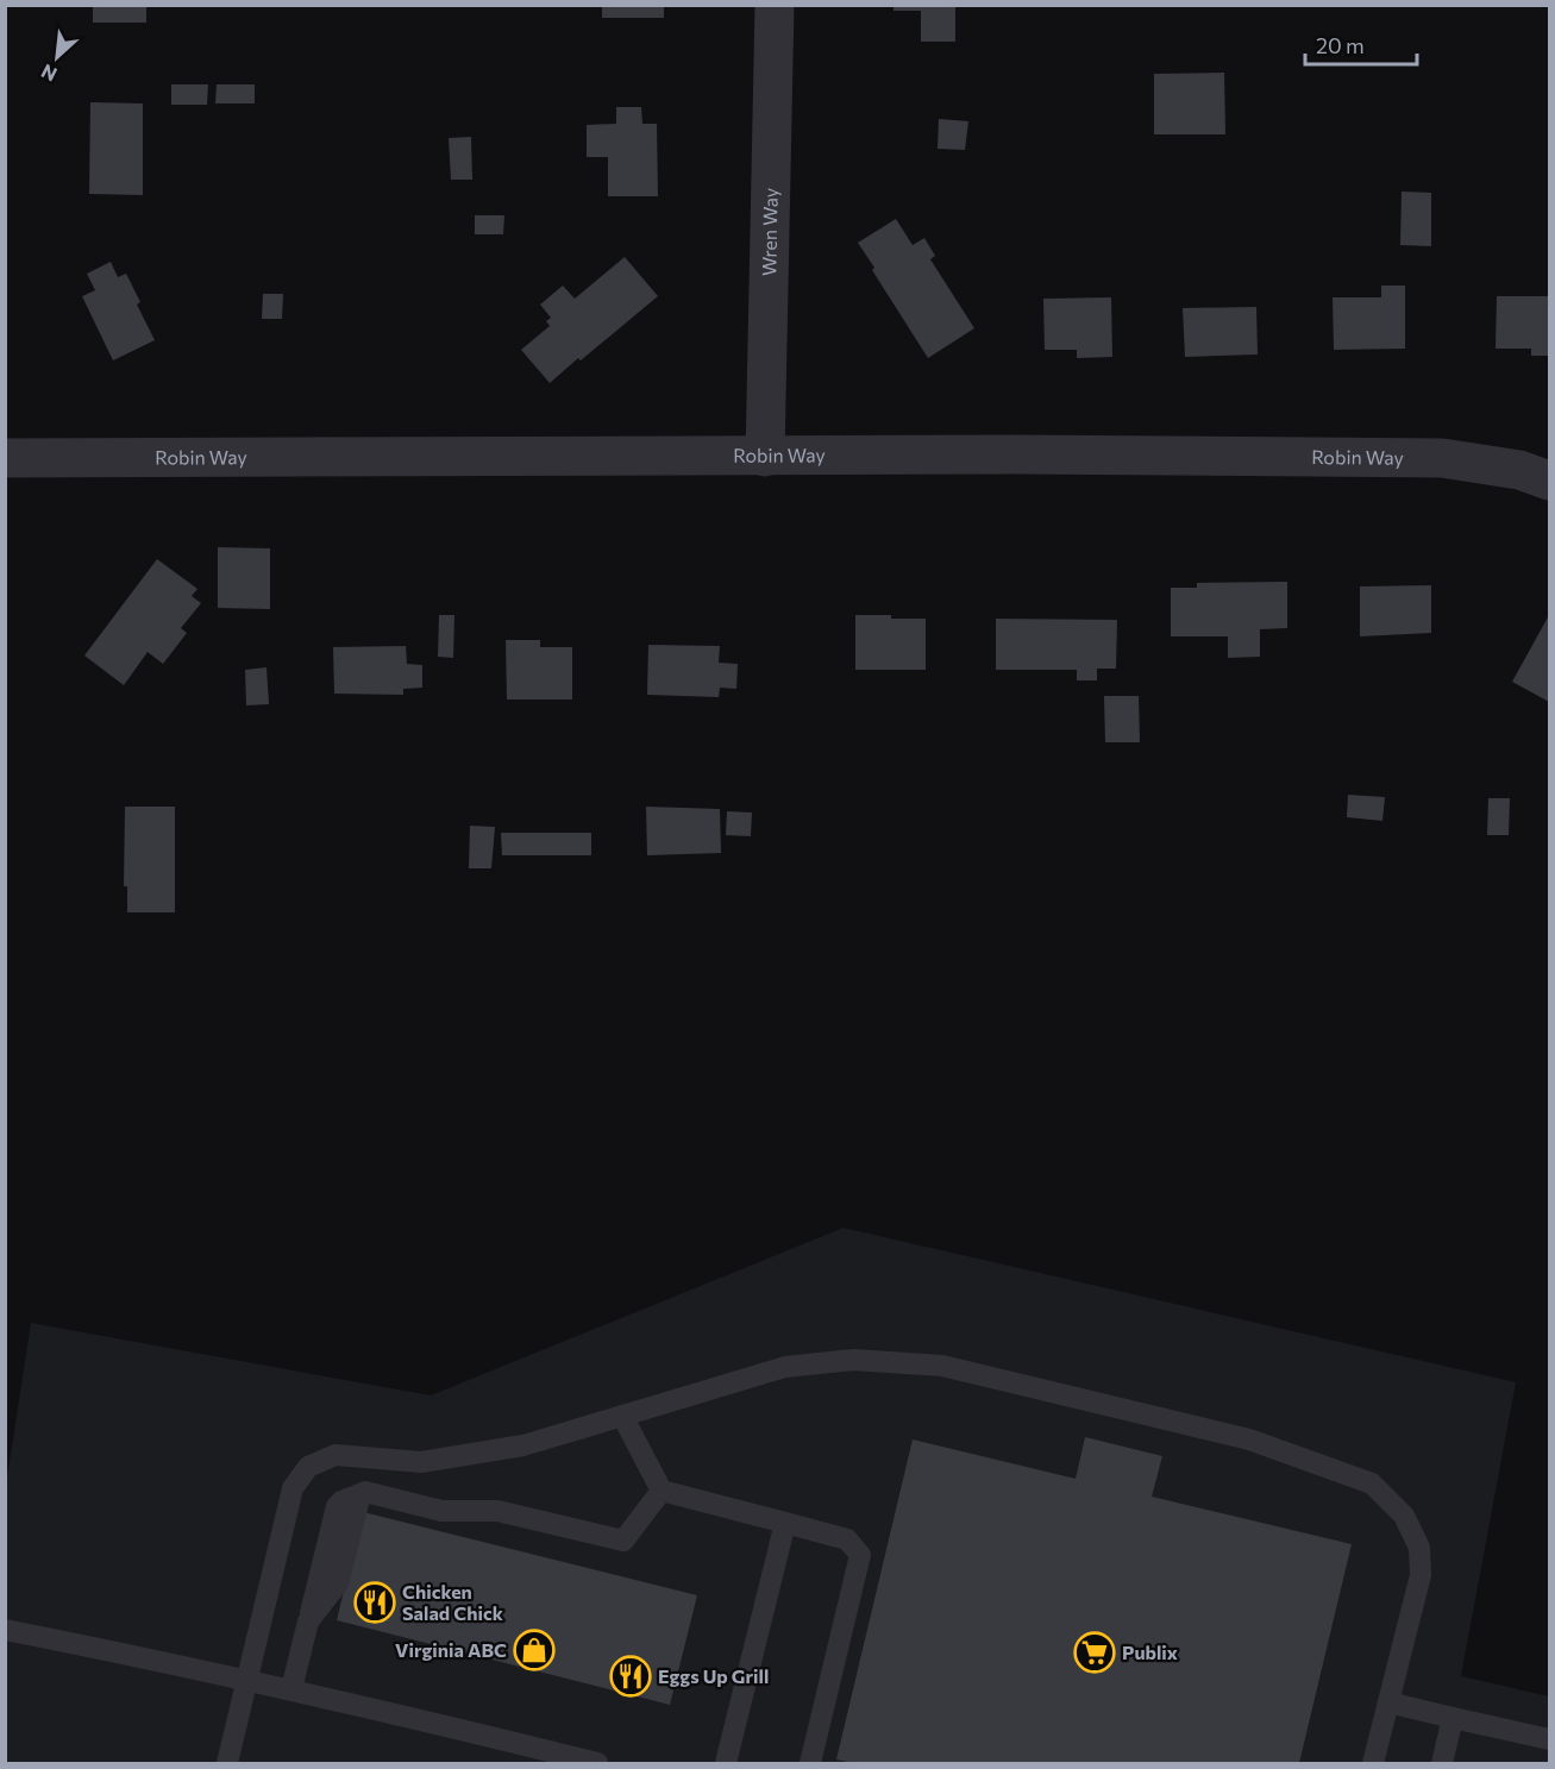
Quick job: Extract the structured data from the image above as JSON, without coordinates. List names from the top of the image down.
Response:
{
  "streets": {
    "street": ["Wren Way", "Robin Way"]
  },
  "crossings": [
    ["Wren Way", "Robin Way"]
  ],
  "places": {
    "restaurant": ["Chicken Salad Chick", "Eggs Up Grill"],
    "shop": ["Virginia ABC"],
    "supermarket": ["Publix"]
  },
  "scale_bar": "20 m",
  "north": "bottom left"
}
